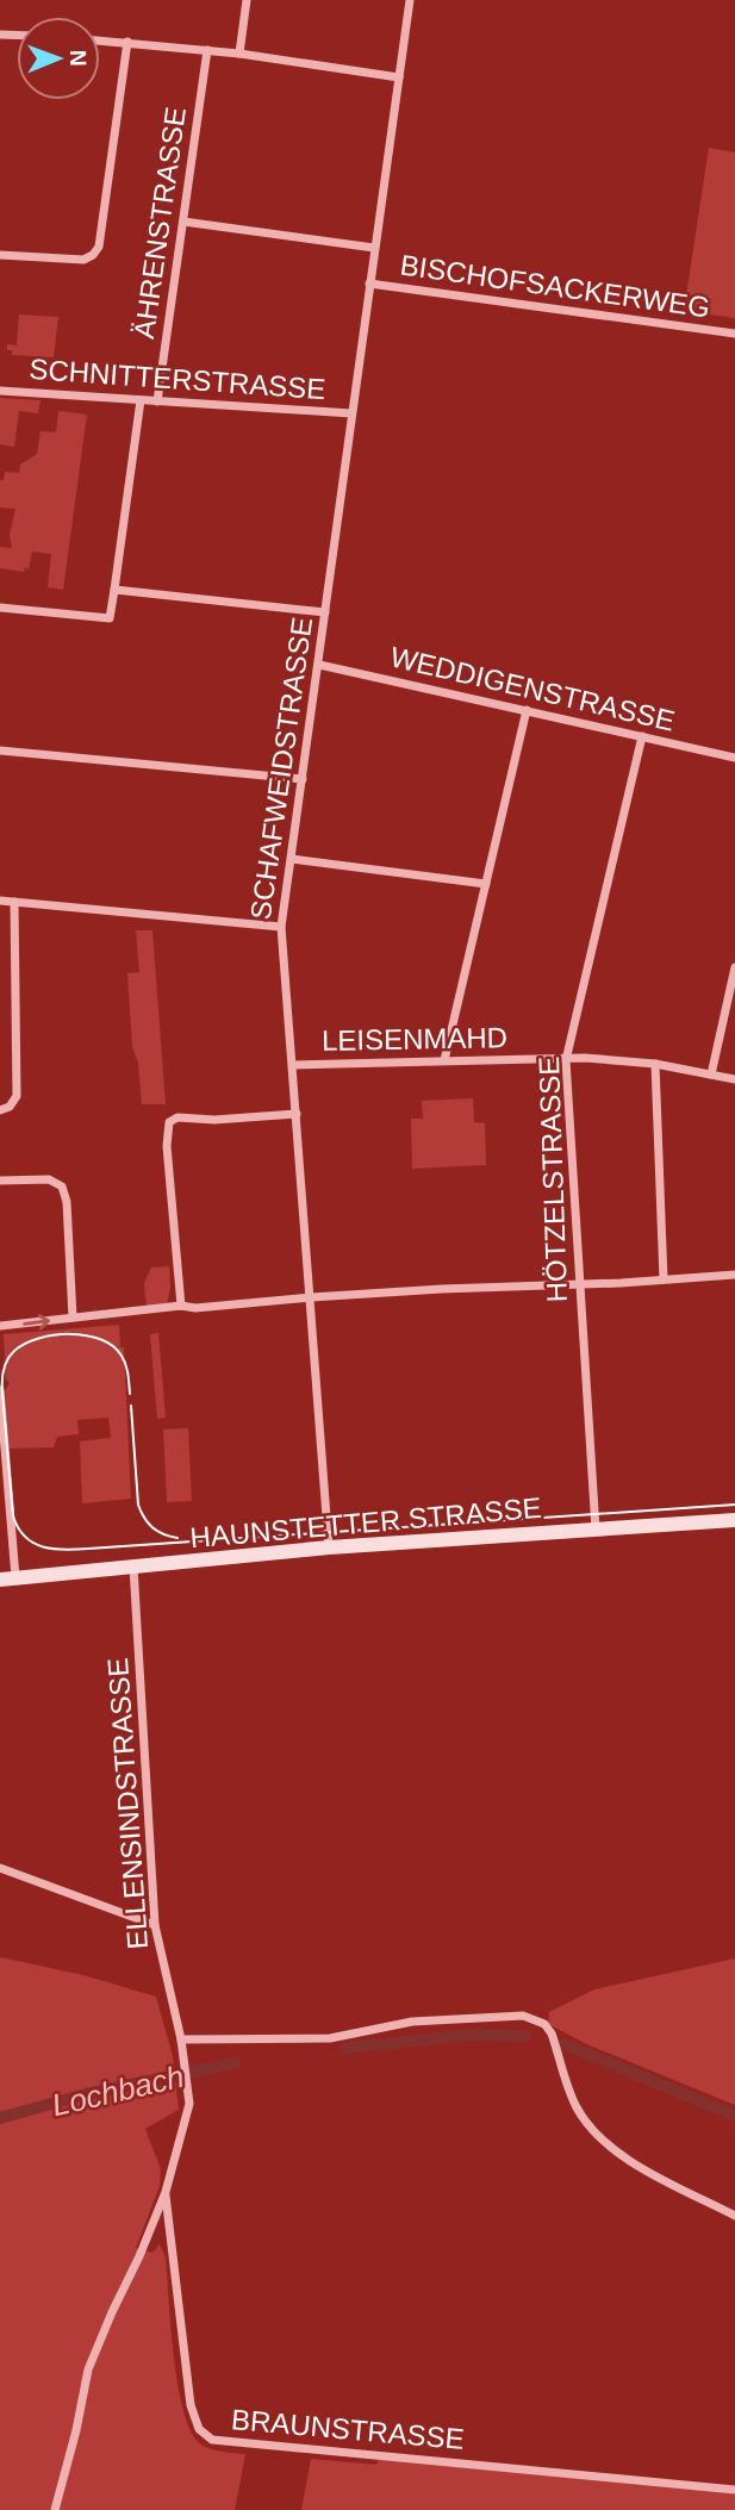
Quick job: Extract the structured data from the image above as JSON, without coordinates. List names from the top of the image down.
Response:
{
  "streets": {
    "main road": ["HAUNSTETTER STRASSE"],
    "street": [
      "ÄHRENSTRASSE",
      "BISCHOFSACKERWEG",
      "SCHNITTERSTRASSE",
      "WEDDIGENSTRASSE",
      "SCHAFWEIDSTRASSE",
      "LEISENMAHD",
      "HÖTZELSTRASSE",
      "ELLENSINDSTRASSE",
      "BRAUNSTRASSE"
    ]
  },
  "crossings": [
    ["ÄHRENSTRASSE", "SCHNITTERSTRASSE"],
    ["BISCHOFSACKERWEG", "SCHAFWEIDSTRASSE"],
    ["SCHNITTERSTRASSE", "SCHAFWEIDSTRASSE"],
    ["WEDDIGENSTRASSE", "SCHAFWEIDSTRASSE"],
    ["WEDDIGENSTRASSE", "HÖTZELSTRASSE"],
    ["SCHAFWEIDSTRASSE", "LEISENMAHD"],
    ["SCHAFWEIDSTRASSE", "HAUNSTETTER STRASSE"],
    ["LEISENMAHD", "HÖTZELSTRASSE"],
    ["HÖTZELSTRASSE", "HAUNSTETTER STRASSE"],
    ["HAUNSTETTER STRASSE", "ELLENSINDSTRASSE"],
    ["ELLENSINDSTRASSE", "BRAUNSTRASSE"]
  ],
  "water": ["Lochbach"],
  "north": "right"
}
